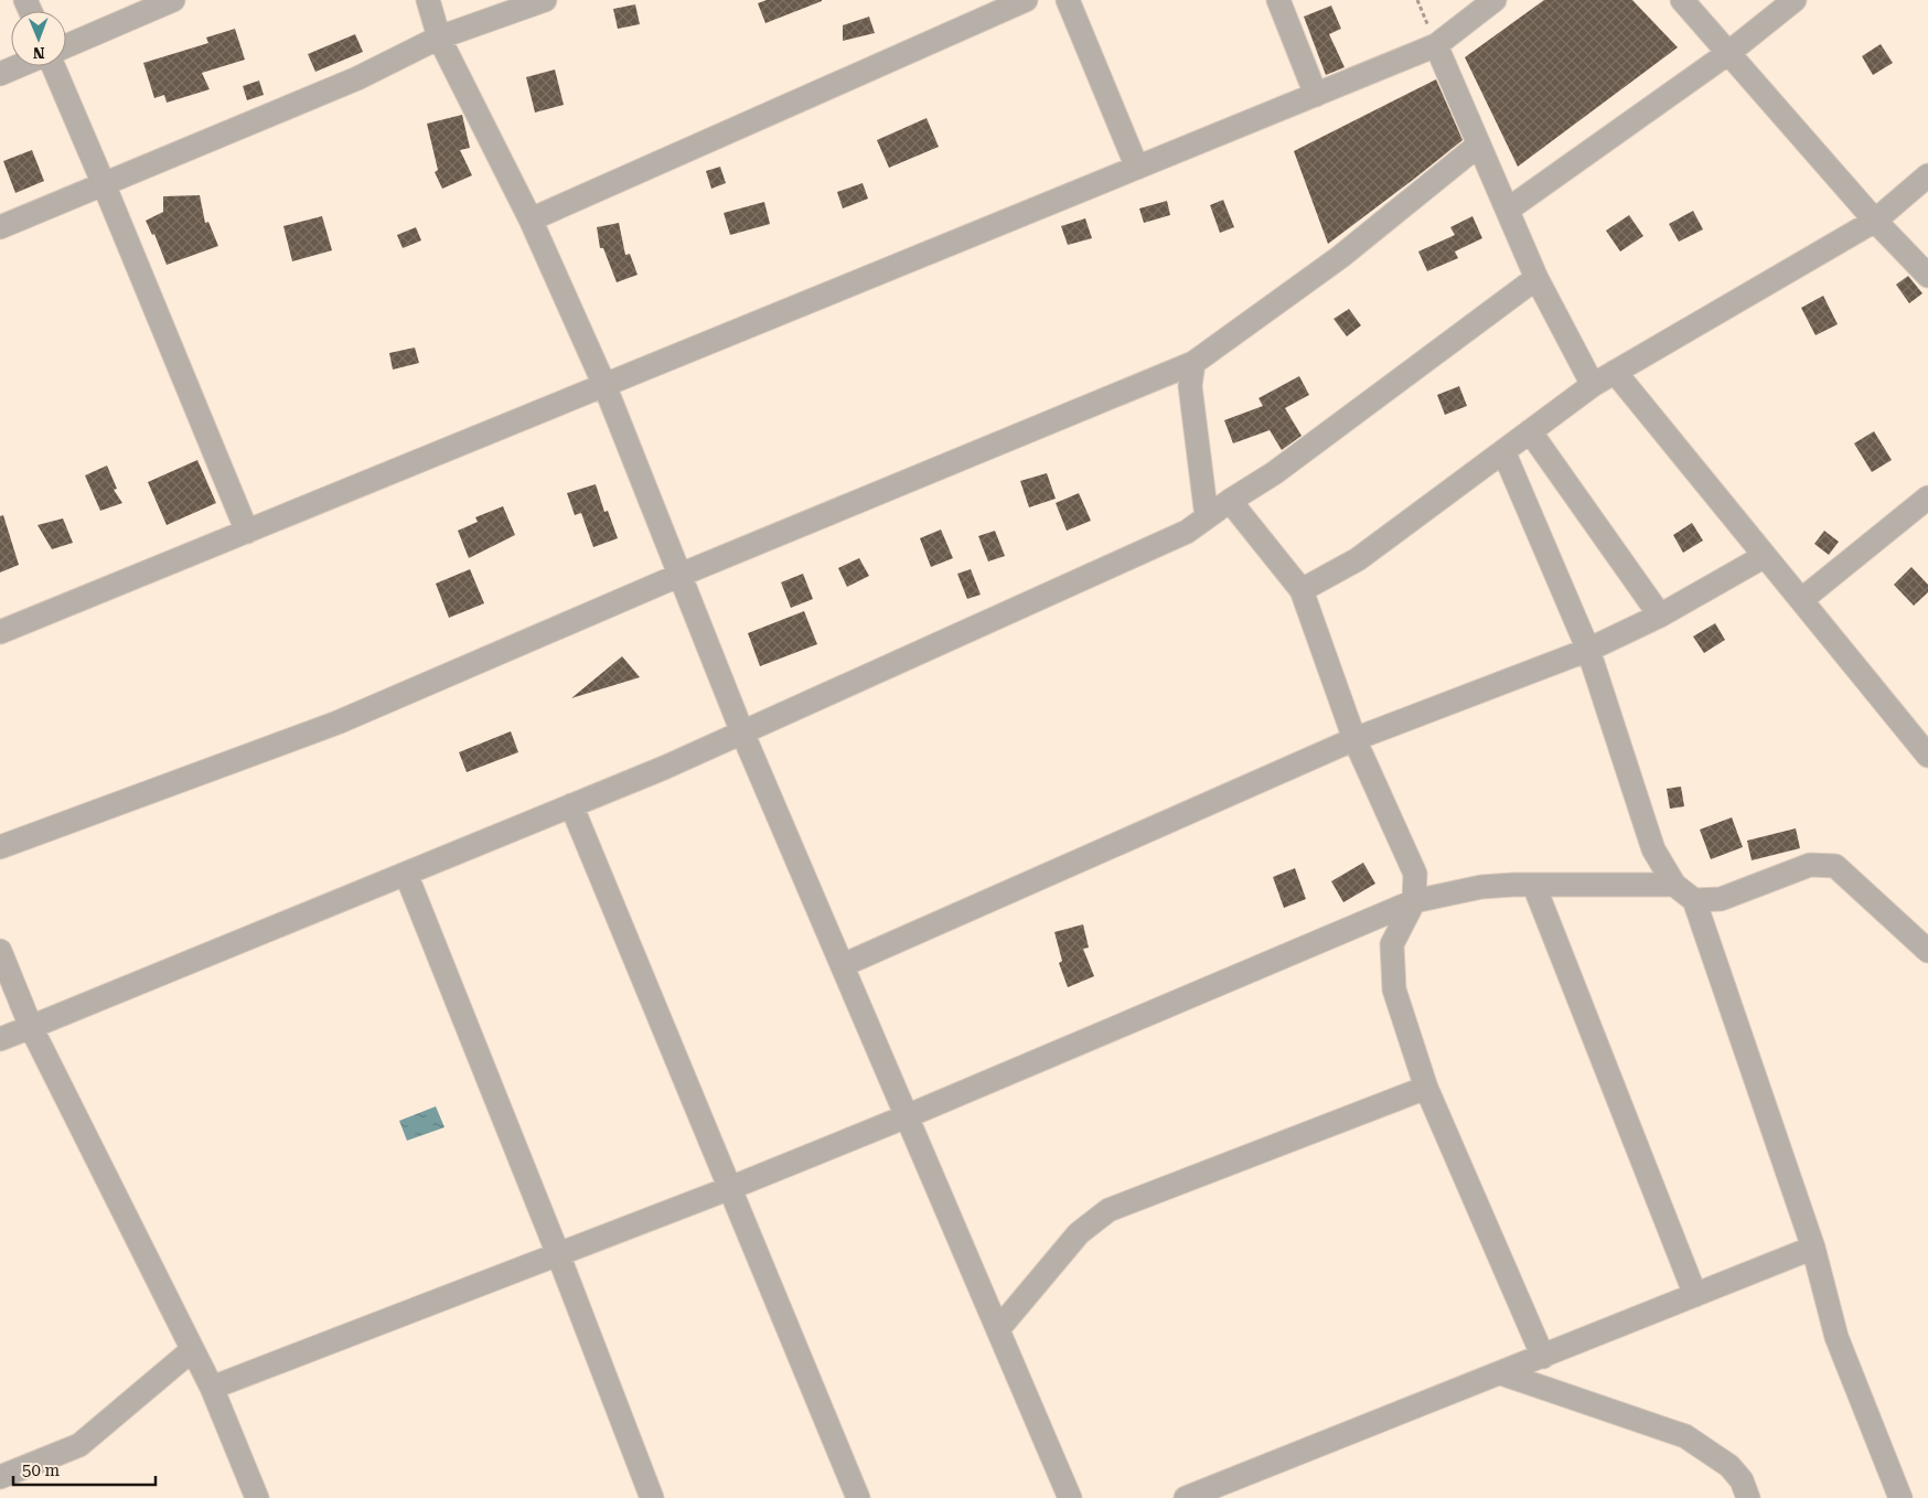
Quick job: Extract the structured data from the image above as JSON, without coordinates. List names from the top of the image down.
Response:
{
  "scale_bar": "50 m",
  "north": "bottom"
}
